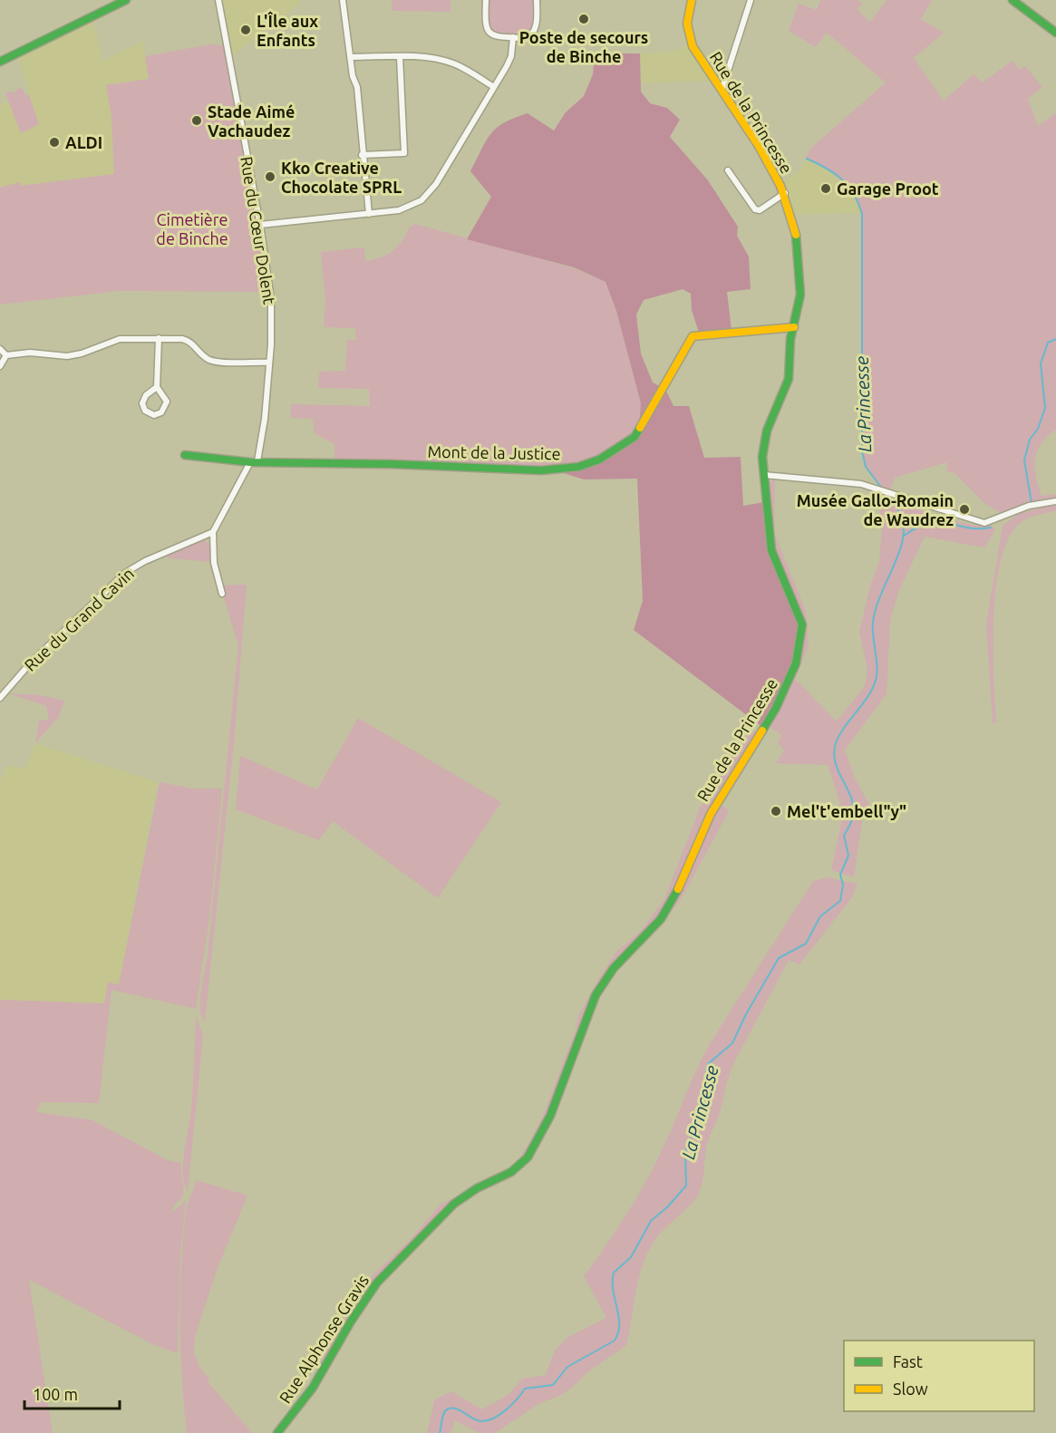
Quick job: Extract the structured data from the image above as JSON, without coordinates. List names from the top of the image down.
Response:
{
  "streets": {
    "street": [
      "Rue de la Princesse",
      "Rue du Cœur Dolent",
      "Mont de la Justice",
      "Rue du Grand Cavin",
      "Rue Alphonse Gravis"
    ]
  },
  "crossings": [
    ["Rue de la Princesse", "Mont de la Justice"],
    ["Rue de la Princesse", "Rue Alphonse Gravis"],
    ["Rue du Cœur Dolent", "Mont de la Justice"]
  ],
  "water": ["La Princesse"],
  "parks": ["Cimetière de Binche"],
  "places": [
    "Poste de secours de Binche",
    "L'Île aux Enfants",
    "Stade Aimé Vachaudez",
    "ALDI",
    "Kko Creative Chocolate SPRL",
    "Garage Proot",
    "Musée Gallo-Romain de Waudrez",
    "Mel't'embell\"y\""
  ],
  "legend": ["Fast", "Slow"],
  "scale_bar": "100 m"
}
